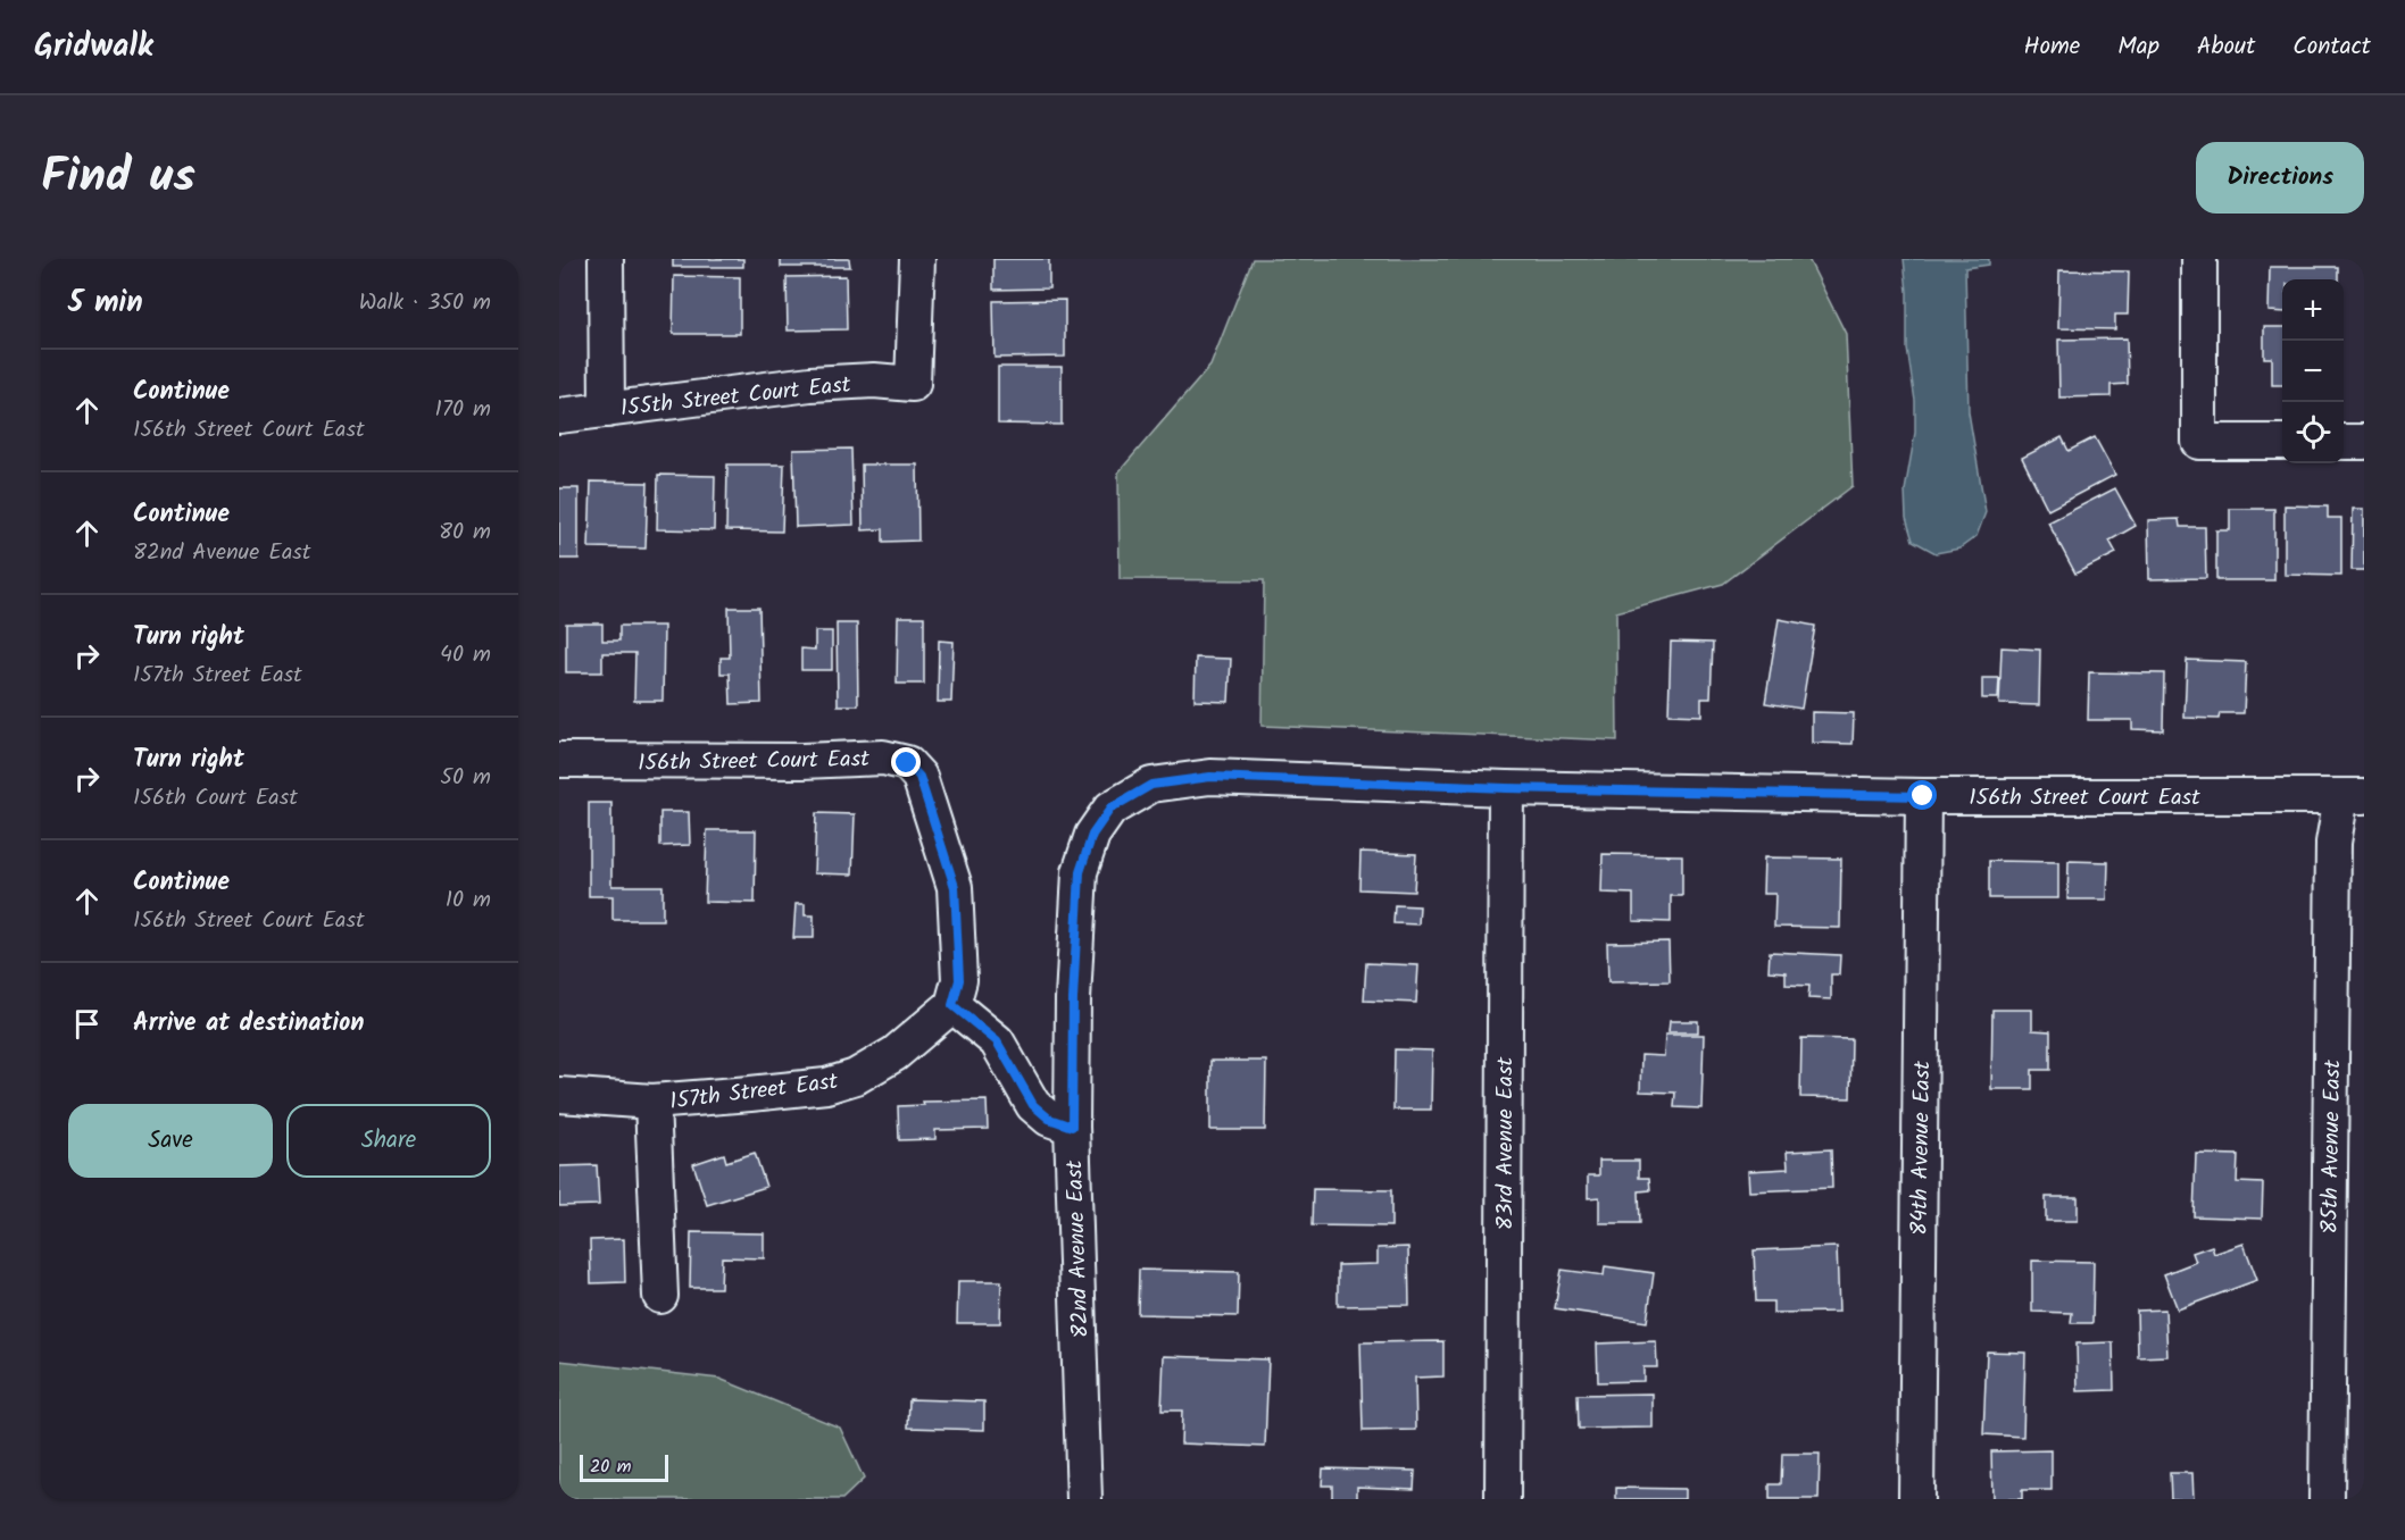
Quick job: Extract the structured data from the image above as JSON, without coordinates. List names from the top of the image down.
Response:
{
  "streets": {
    "street": [
      "155th Street Court East",
      "156th Street Court East",
      "157th Street East",
      "83rd Avenue East",
      "85th Avenue East",
      "84th Avenue East",
      "82nd Avenue East"
    ]
  },
  "crossings": [
    ["156th Street Court East", "157th Street East"],
    ["156th Street Court East", "83rd Avenue East"],
    ["156th Street Court East", "85th Avenue East"],
    ["156th Street Court East", "84th Avenue East"],
    ["156th Street Court East", "82nd Avenue East"]
  ],
  "scale_bar": "20 m",
  "page": {
    "header": "Gridwalk",
    "nav": [
      "Home",
      "Map",
      "About",
      "Contact"
    ],
    "title": "Find us",
    "buttons": [
      "Directions",
      ["Save", "Share"]
    ],
    "heading": ["5 min", "Walk · 350 m"],
    "map_buttons": ["+", "−"],
    "list": [
      ["Continue", "156th Street Court East", "170 m"],
      ["Continue", "82nd Avenue East", "80 m"],
      ["Turn right", "157th Street East", "40 m"],
      ["Turn right", "156th Court East", "50 m"],
      ["Continue", "156th Street Court East", "10 m"],
      "Arrive at destination"
    ],
    "scale": "20 m"
  }
}
